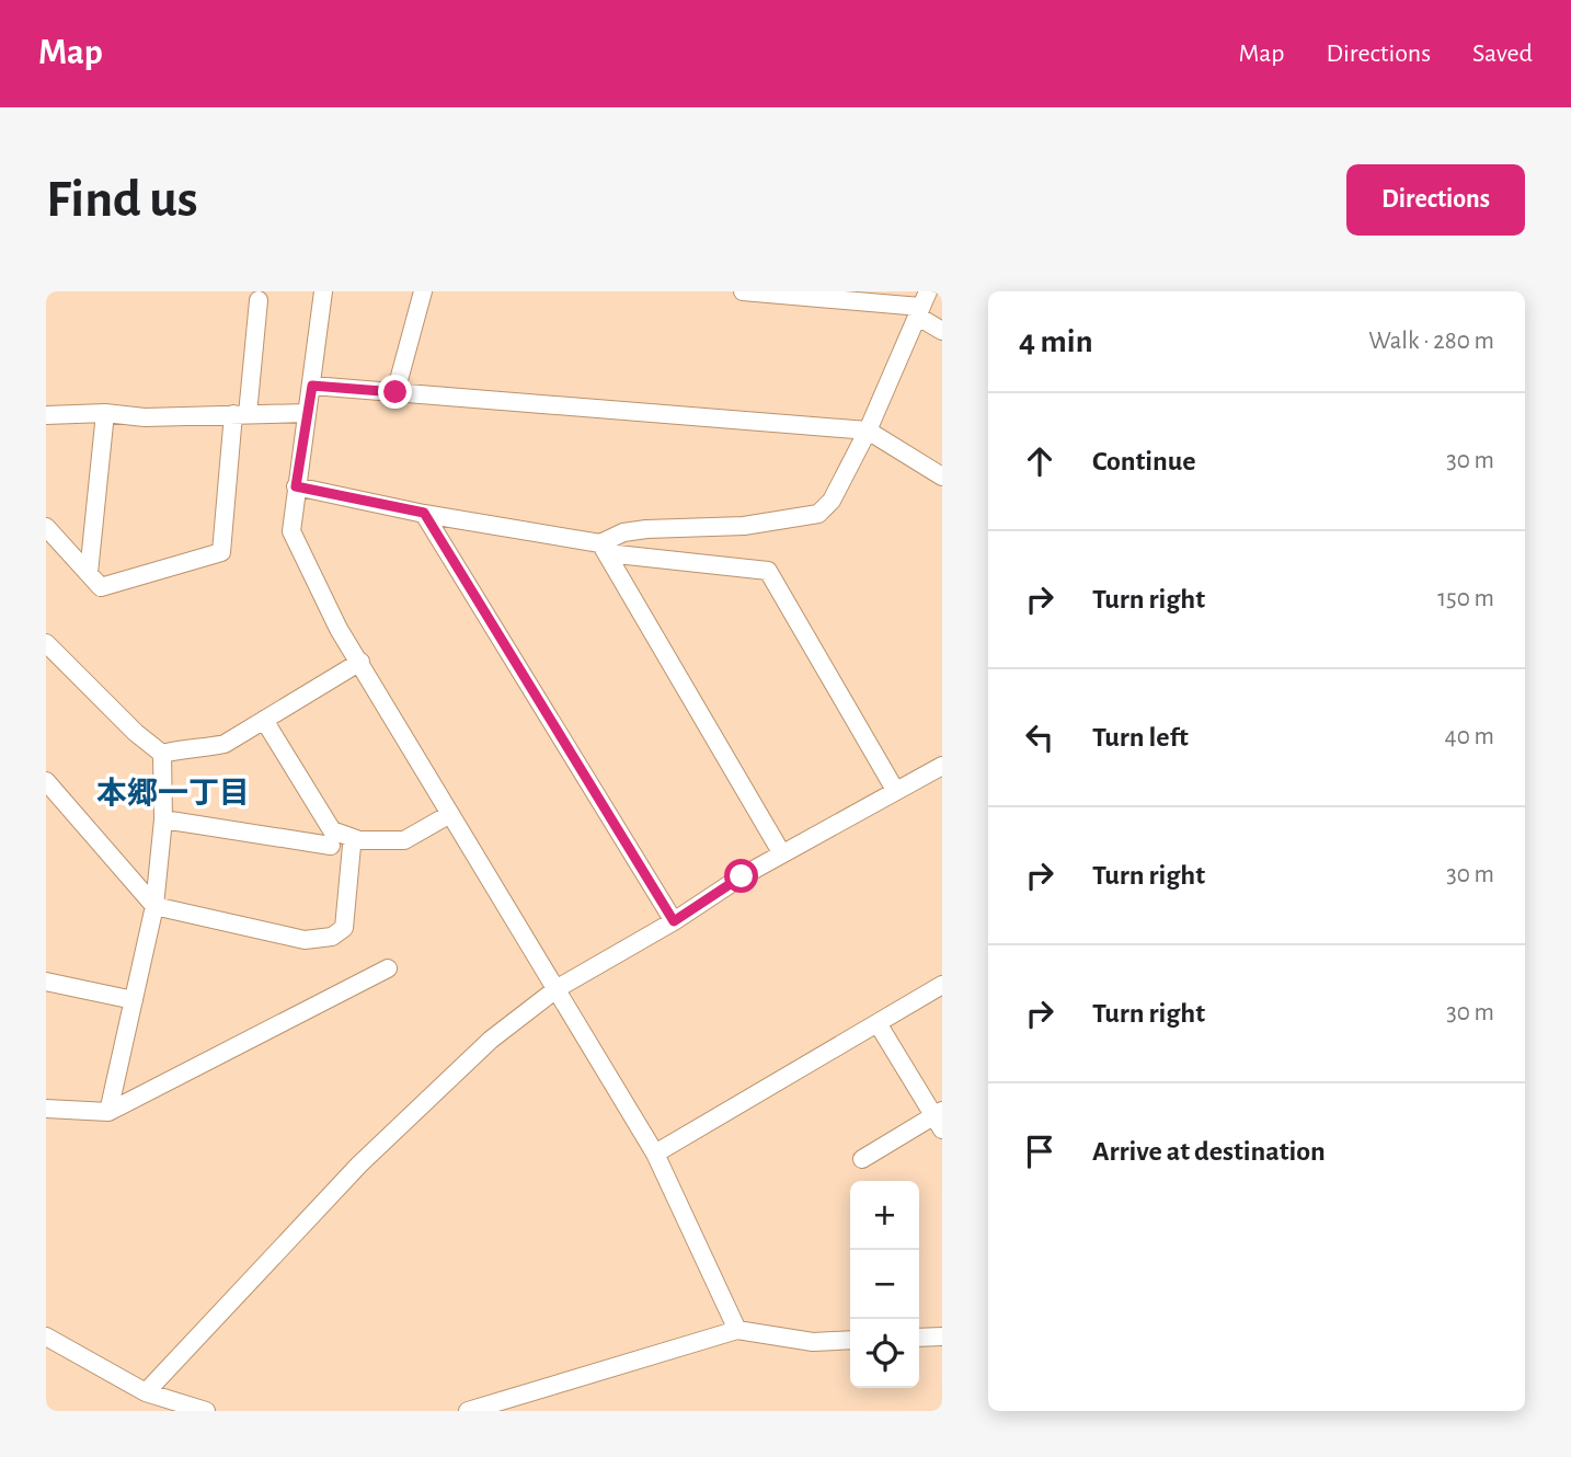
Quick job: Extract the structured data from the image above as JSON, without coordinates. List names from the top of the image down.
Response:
{
  "districts": ["本郷一丁目"],
  "page": {
    "header": "Map",
    "nav": ["Map", "Directions", "Saved"],
    "buttons": "Directions",
    "title": "Find us",
    "heading": ["4 min", "Walk · 280 m"],
    "list": [
      ["Continue", "30 m"],
      ["Turn right", "150 m"],
      ["Turn left", "40 m"],
      ["Turn right", "30 m"],
      ["Turn right", "30 m"],
      "Arrive at destination"
    ],
    "map_buttons": ["+", "−"]
  }
}
